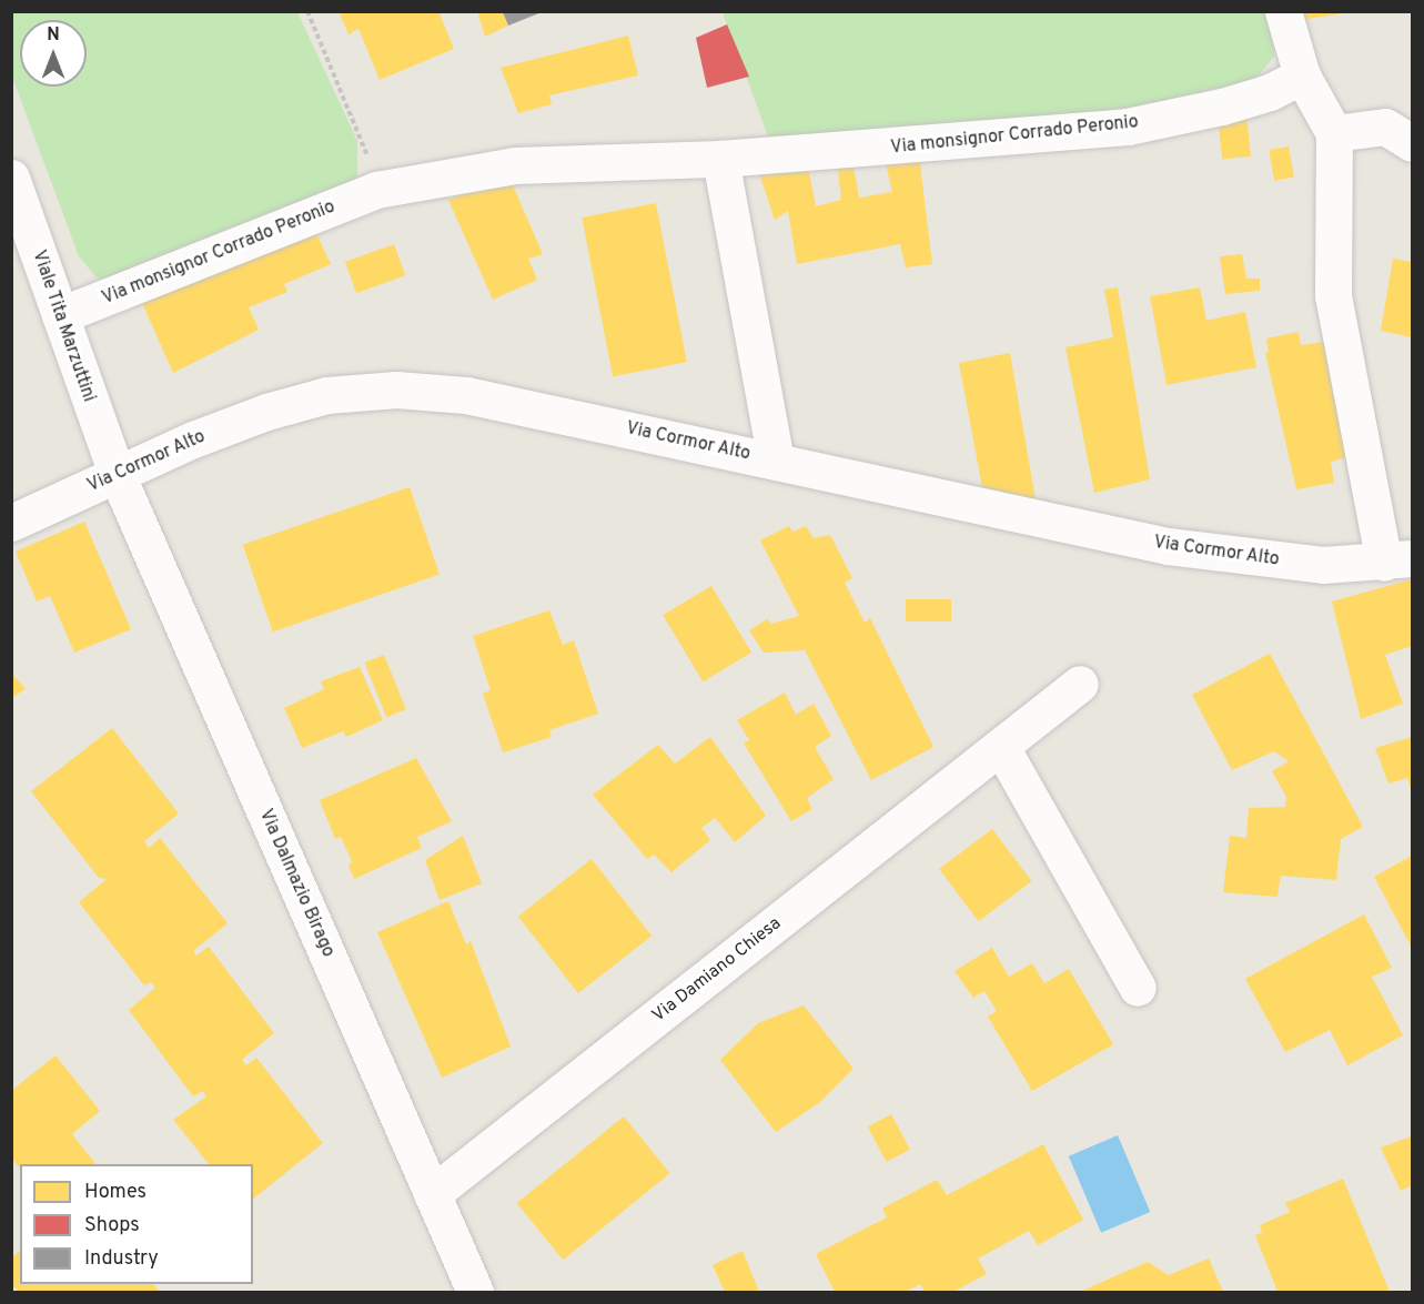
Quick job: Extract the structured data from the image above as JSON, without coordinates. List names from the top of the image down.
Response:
{
  "streets": {
    "street": [
      "Via monsignor Corrado Peronio",
      "Viale Tita Marzuttini",
      "Via Cormor Alto",
      "Via Dalmazio Birago",
      "Via Damiano Chiesa"
    ]
  },
  "crossings": [
    ["Via monsignor Corrado Peronio", "Viale Tita Marzuttini"],
    ["Via monsignor Corrado Peronio", "Via Cormor Alto"],
    ["Viale Tita Marzuttini", "Via Cormor Alto"],
    ["Viale Tita Marzuttini", "Via Dalmazio Birago"],
    ["Via Cormor Alto", "Via Dalmazio Birago"],
    ["Via Dalmazio Birago", "Via Damiano Chiesa"]
  ],
  "legend": ["Homes", "Shops", "Industry"],
  "north": "top"
}
